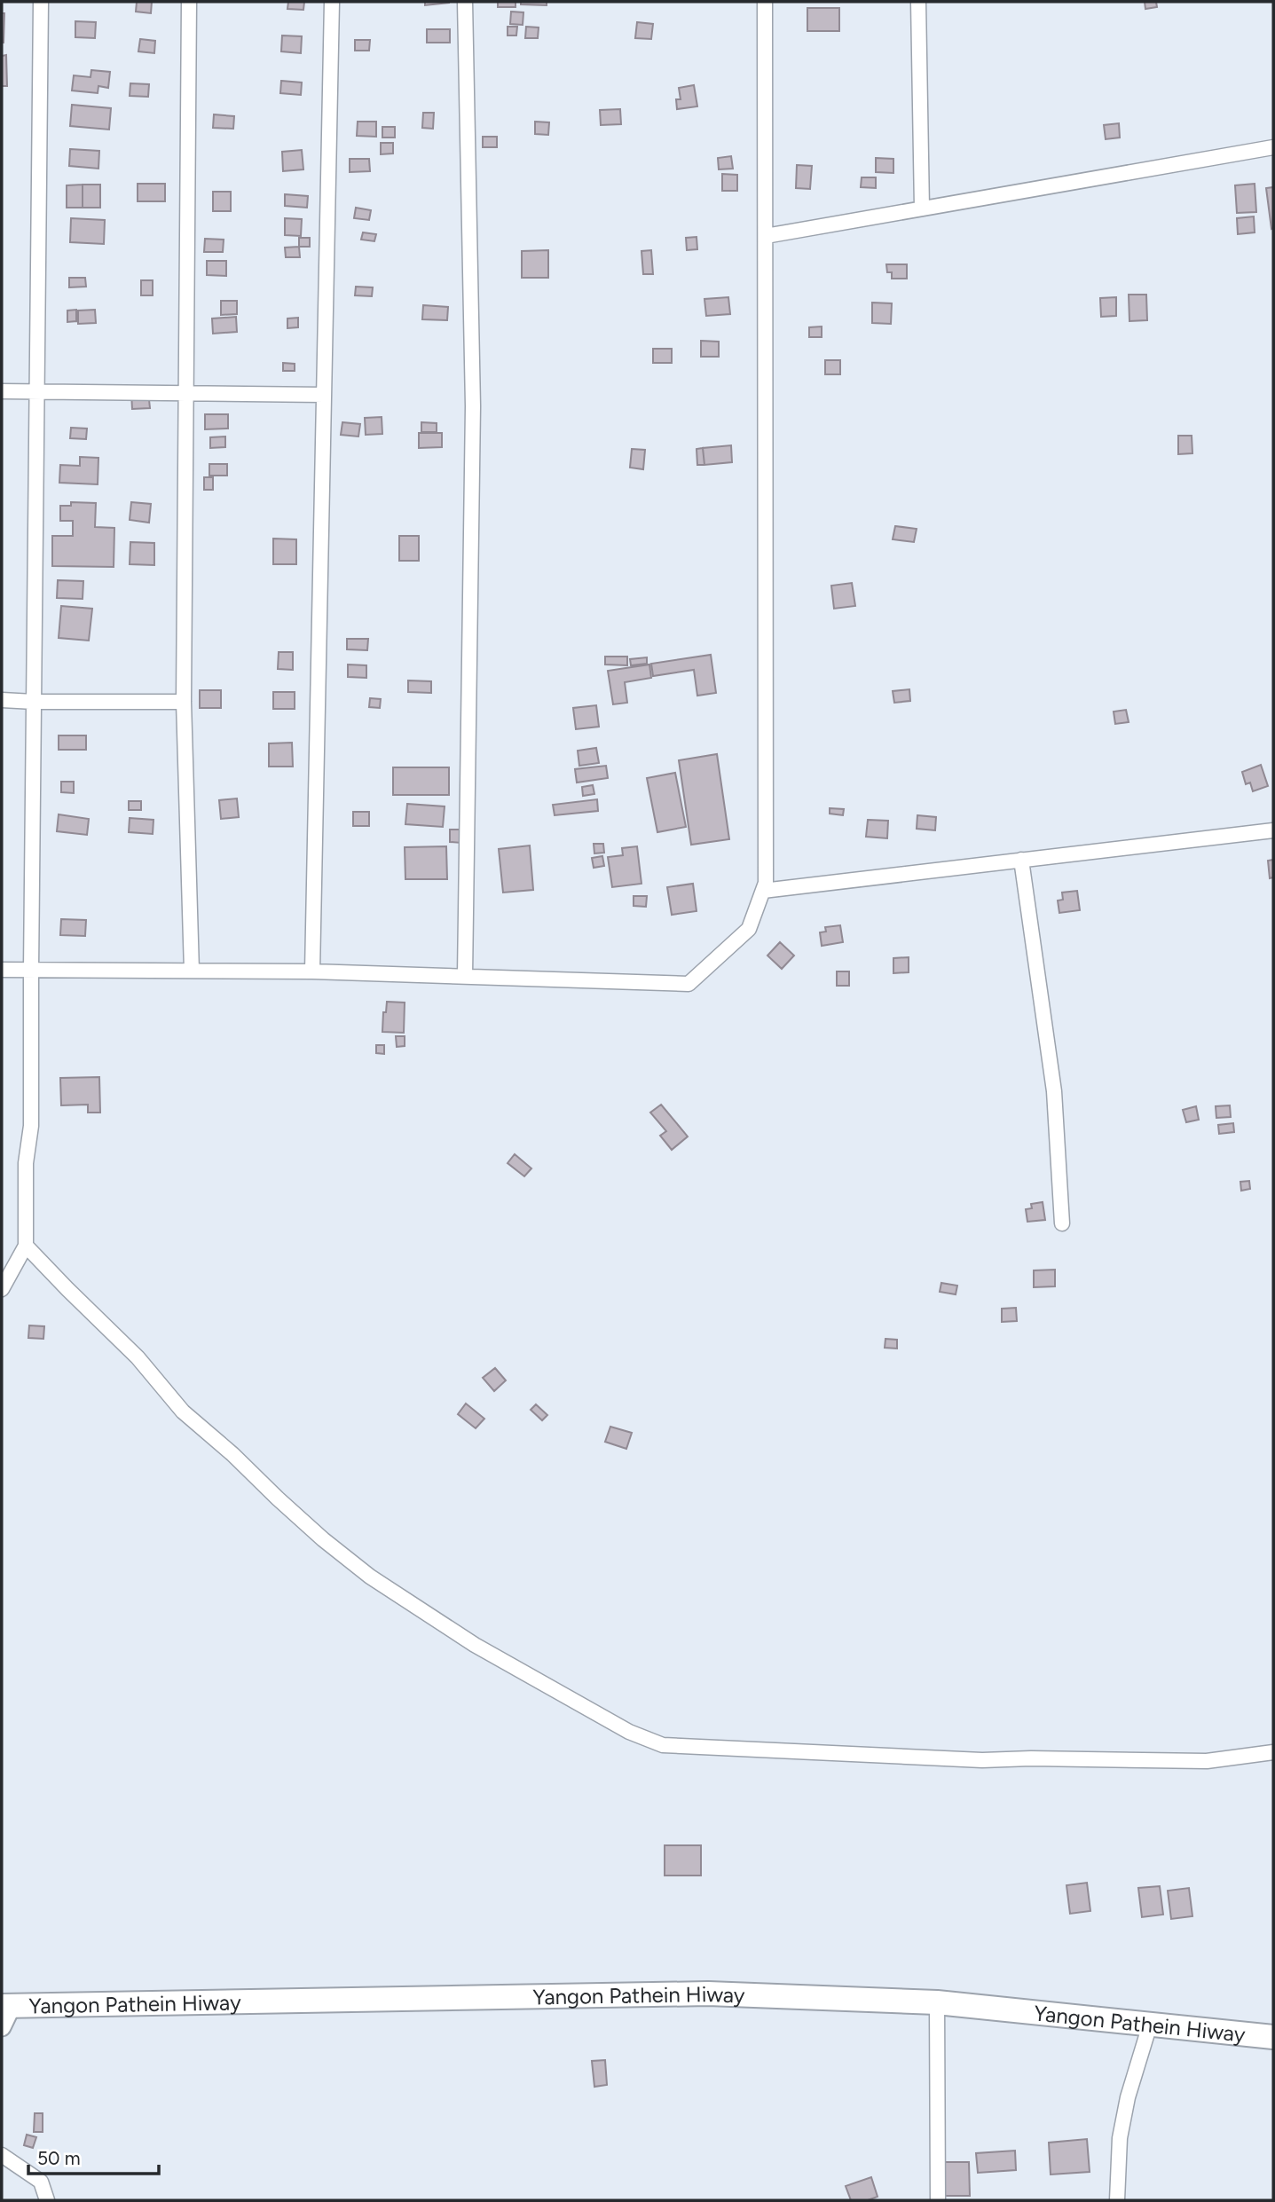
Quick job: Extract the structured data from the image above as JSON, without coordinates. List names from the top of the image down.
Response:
{
  "streets": {
    "highway": ["Yangon Pathein Hiway"]
  },
  "scale_bar": "50 m"
}
